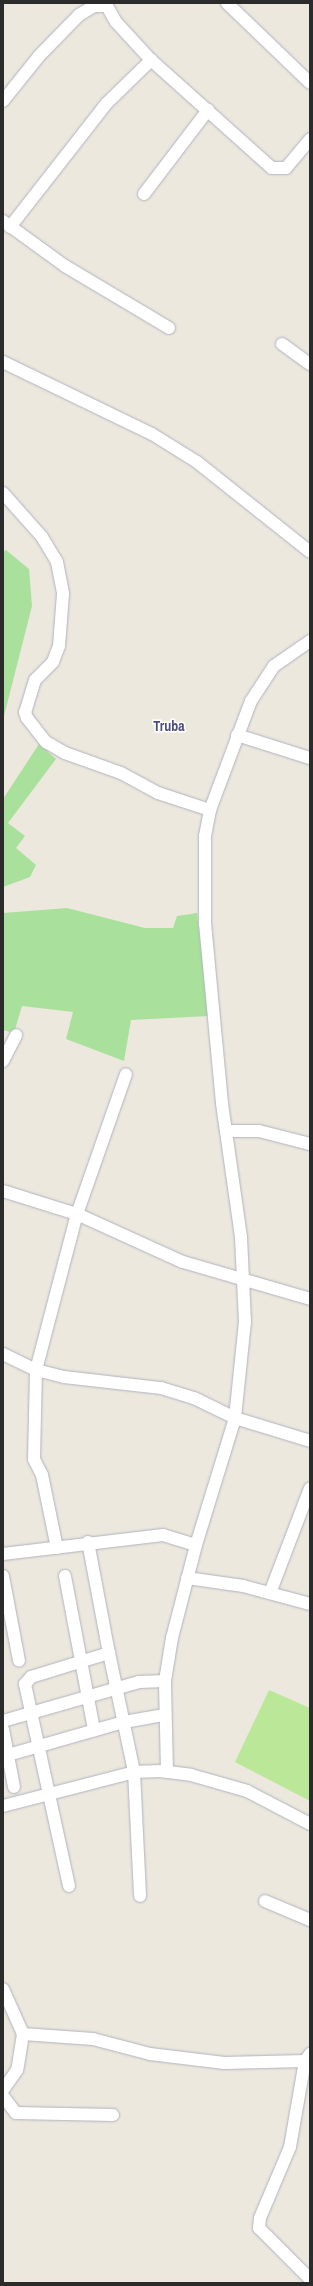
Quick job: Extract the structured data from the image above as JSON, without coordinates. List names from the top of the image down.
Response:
{
  "districts": ["Truba"]
}
